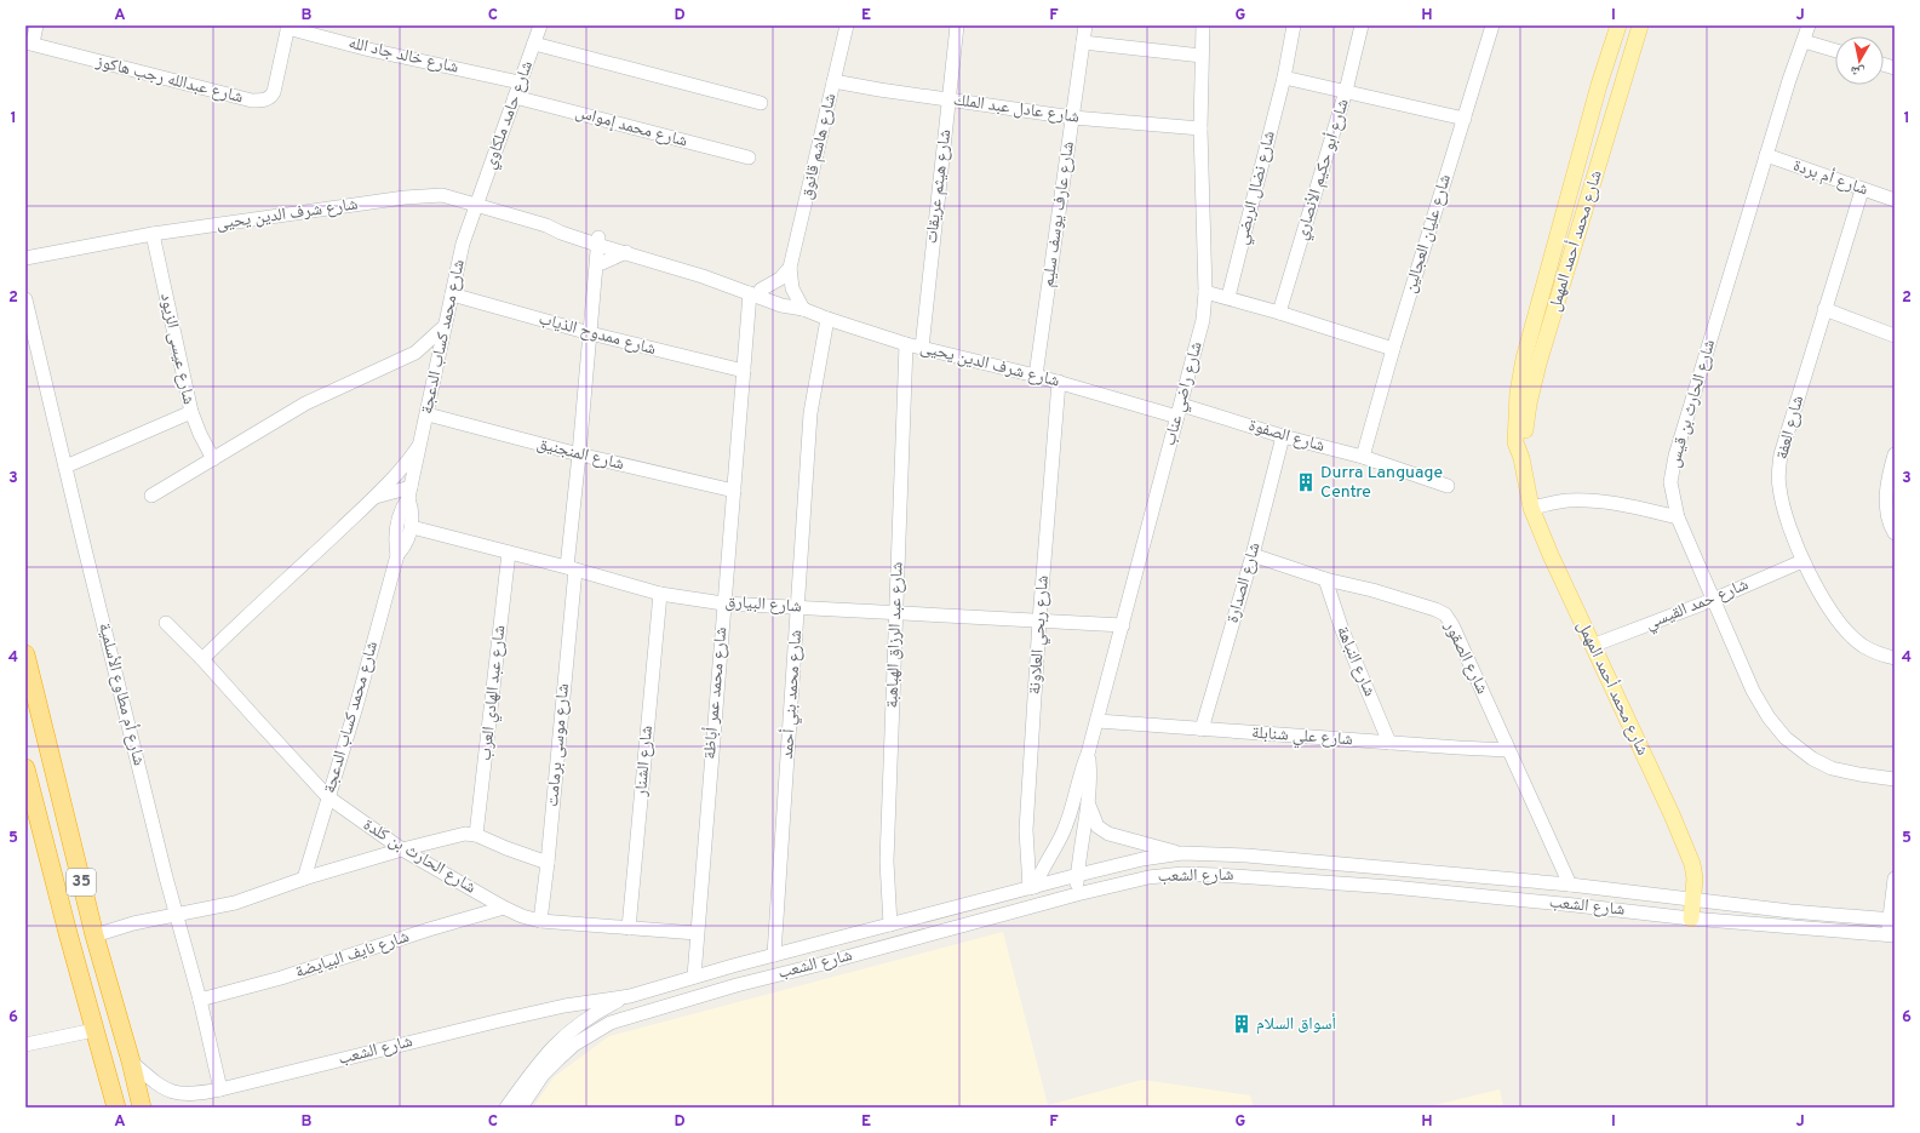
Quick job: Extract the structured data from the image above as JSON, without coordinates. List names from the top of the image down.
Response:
{
  "streets": {
    "highway": ["35"],
    "main road": ["شارع محمد أحمد المهمل"],
    "street": [
      "شارع خالد جاد الله",
      "شارع عبدالله رجب هاكوز",
      "شارع عادل عبد الملك",
      "شارع حامد ملكاوي",
      "شارع محمد إمواس",
      "شارع هاشم قانوق",
      "شارع أبو حكيم الأنصاري",
      "شارع أم بردة",
      "شارع هيثم عريقات",
      "شارع نضال الربضي",
      "شارع شرف الدين يحيى",
      "شارع عارف يوسف سليم",
      "شارع عليان العجالين",
      "شارع ممدوح الذياب",
      "شارع محمد كساب الدعجة",
      "شارع عيسى الزيود",
      "شارع راضي عناب",
      "شارع الحارث بن قيس",
      "شارع العفة",
      "شارع الصفوة",
      "شارع المنجنيق",
      "شارع الصدارة",
      "شارع البيارق",
      "شارع حمد القيسي",
      "شارع عبد الرزاق الهباهبة",
      "شارع ربحي العلاونة",
      "شارع الصقور",
      "شارع النباهة",
      "شارع عبد الهادي العرب",
      "شارع محمد عمر أباظة",
      "شارع أم مطاوع الأسلمية",
      "شارع محمد بني أحمد",
      "شارع علي شنابلة",
      "شارع موسى برمامت",
      "شارع الشنار",
      "شارع الحارث بن كلدة",
      "شارع الشعب",
      "شارع نايف البيايضة"
    ]
  },
  "crossings": [
    ["شارع خالد جاد الله", "شارع عبدالله رجب هاكوز"],
    ["شارع خالد جاد الله", "شارع حامد ملكاوي"],
    ["شارع عادل عبد الملك", "شارع هاشم قانوق"],
    ["شارع عادل عبد الملك", "شارع هيثم عريقات"],
    ["شارع عادل عبد الملك", "شارع عارف يوسف سليم"],
    ["شارع عادل عبد الملك", "شارع راضي عناب"],
    ["شارع حامد ملكاوي", "شارع محمد إمواس"],
    ["شارع حامد ملكاوي", "شارع شرف الدين يحيى"],
    ["شارع حامد ملكاوي", "شارع محمد كساب الدعجة"],
    ["شارع هاشم قانوق", "شارع شرف الدين يحيى"],
    ["شارع أم بردة", "شارع الحارث بن قيس"],
    ["شارع أم بردة", "شارع العفة"],
    ["شارع هيثم عريقات", "شارع شرف الدين يحيى"],
    ["شارع شرف الدين يحيى", "شارع عارف يوسف سليم"],
    ["شارع شرف الدين يحيى", "شارع محمد كساب الدعجة"],
    ["شارع شرف الدين يحيى", "شارع عيسى الزيود"],
    ["شارع شرف الدين يحيى", "شارع راضي عناب"],
    ["شارع شرف الدين يحيى", "شارع الصفوة"],
    ["شارع شرف الدين يحيى", "شارع عبد الرزاق الهباهبة"],
    ["شارع شرف الدين يحيى", "شارع ربحي العلاونة"],
    ["شارع شرف الدين يحيى", "شارع محمد عمر أباظة"],
    ["شارع شرف الدين يحيى", "شارع محمد بني أحمد"],
    ["شارع شرف الدين يحيى", "شارع موسى برمامت"],
    ["شارع عليان العجالين", "شارع الصفوة"],
    ["شارع محمد أحمد المهمل", "شارع حمد القيسي"],
    ["شارع محمد أحمد المهمل", "شارع الشعب"],
    ["شارع ممدوح الذياب", "شارع محمد كساب الدعجة"],
    ["شارع ممدوح الذياب", "شارع محمد عمر أباظة"],
    ["شارع ممدوح الذياب", "شارع موسى برمامت"],
    ["شارع محمد كساب الدعجة", "شارع المنجنيق"],
    ["شارع محمد كساب الدعجة", "شارع البيارق"],
    ["شارع محمد كساب الدعجة", "شارع الحارث بن كلدة"],
    ["شارع راضي عناب", "شارع الصفوة"],
    ["شارع راضي عناب", "شارع البيارق"],
    ["شارع راضي عناب", "شارع ربحي العلاونة"],
    ["شارع راضي عناب", "شارع علي شنابلة"],
    ["شارع راضي عناب", "شارع الشعب"],
    ["شارع الحارث بن قيس", "شارع حمد القيسي"],
    ["شارع العفة", "شارع حمد القيسي"],
    ["شارع الصفوة", "شارع الصدارة"],
    ["شارع المنجنيق", "شارع محمد عمر أباظة"],
    ["شارع المنجنيق", "شارع موسى برمامت"],
    ["شارع الصدارة", "شارع الصقور"],
    ["شارع الصدارة", "شارع علي شنابلة"],
    ["شارع البيارق", "شارع عبد الرزاق الهباهبة"],
    ["شارع البيارق", "شارع ربحي العلاونة"],
    ["شارع البيارق", "شارع عبد الهادي العرب"],
    ["شارع البيارق", "شارع محمد عمر أباظة"],
    ["شارع البيارق", "شارع محمد بني أحمد"],
    ["شارع البيارق", "شارع موسى برمامت"],
    ["شارع البيارق", "شارع الشنار"],
    ["شارع عبد الرزاق الهباهبة", "شارع الشعب"],
    ["شارع ربحي العلاونة", "شارع الشعب"],
    ["شارع الصقور", "شارع النباهة"],
    ["شارع الصقور", "شارع علي شنابلة"],
    ["شارع الصقور", "شارع الشعب"],
    ["شارع النباهة", "شارع علي شنابلة"],
    ["شارع محمد عمر أباظة", "شارع الحارث بن كلدة"],
    ["شارع محمد عمر أباظة", "شارع الشعب"],
    ["شارع أم مطاوع الأسلمية", "شارع الشعب"],
    ["شارع أم مطاوع الأسلمية", "شارع نايف البيايضة"],
    ["شارع محمد بني أحمد", "شارع الشعب"],
    ["شارع موسى برمامت", "شارع الحارث بن كلدة"],
    ["شارع الشنار", "شارع الحارث بن كلدة"],
    ["شارع الحارث بن كلدة", "شارع نايف البيايضة"],
    ["شارع الشعب", "35"]
  ],
  "places": {
    "building": ["Durra Language Centre", "أسواق السلام"]
  },
  "north": "bottom",
  "grid": {
    "columns": [
      "A",
      "B",
      "C",
      "D",
      "E",
      "F",
      "G",
      "H",
      "I",
      "J"
    ],
    "rows": [
      "1",
      "2",
      "3",
      "4",
      "5",
      "6"
    ]
  }
}
